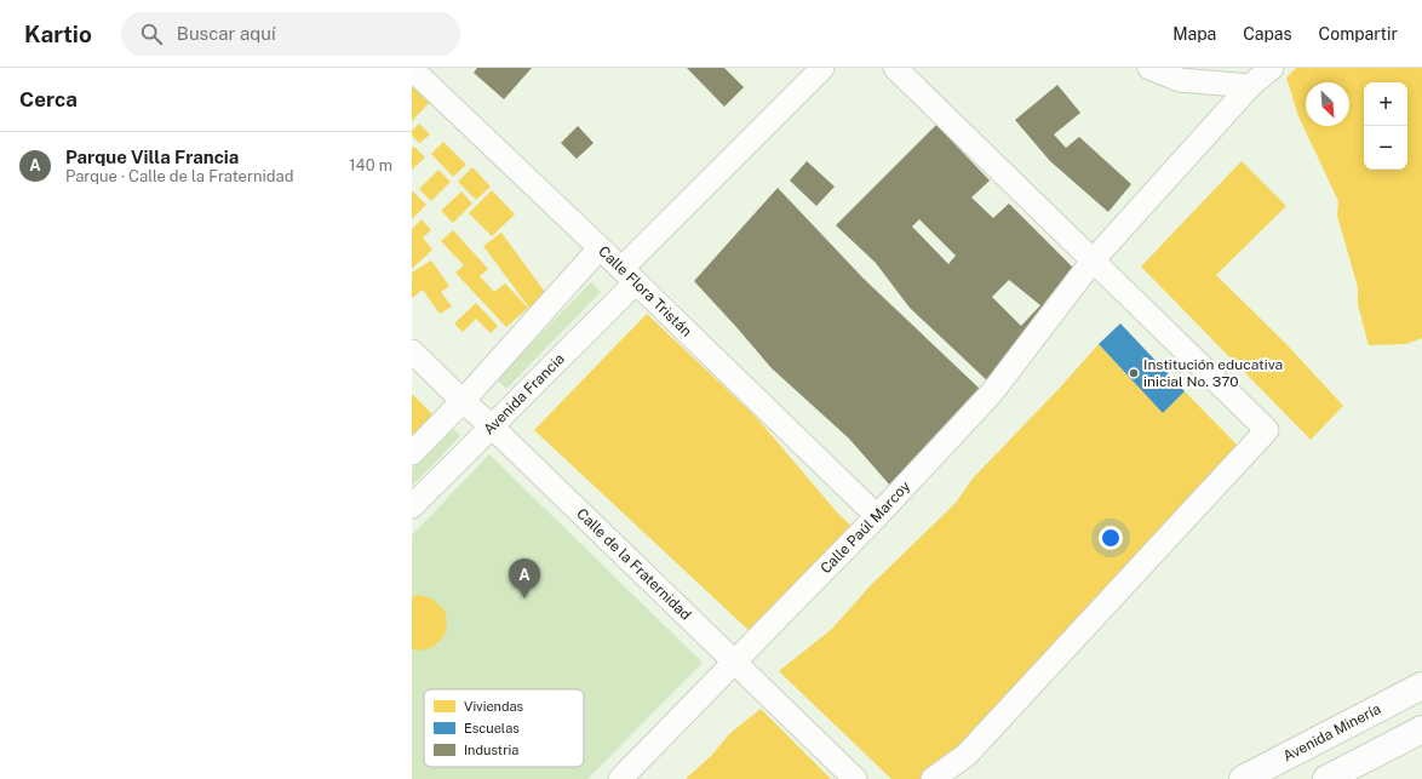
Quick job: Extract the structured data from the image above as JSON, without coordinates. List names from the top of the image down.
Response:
{
  "streets": {
    "main road": ["Avenida Minería"],
    "street": [
      "Calle Flora Tristán",
      "Avenida Francia",
      "Calle Paúl Marcoy",
      "Calle de la Fraternidad"
    ]
  },
  "crossings": [
    ["Calle Flora Tristán", "Avenida Francia"],
    ["Calle Flora Tristán", "Calle Paúl Marcoy"],
    ["Avenida Francia", "Calle de la Fraternidad"],
    ["Calle Paúl Marcoy", "Calle de la Fraternidad"]
  ],
  "places": ["Institución educativa inicial No. 370"],
  "legend": ["Viviendas", "Escuelas", "Industria"],
  "north": "bottom right",
  "page": {
    "header": "Kartio",
    "search": "Buscar aquí",
    "nav": ["Mapa", "Capas", "Compartir"],
    "heading": "Cerca",
    "map_buttons": ["+", "−"],
    "list": [
      {
        "mark": "A",
        "name": "Parque Villa Francia",
        "note": "Parque · Calle de la Fraternidad",
        "value": "140 m"
      }
    ],
    "pins": "A"
  }
}
